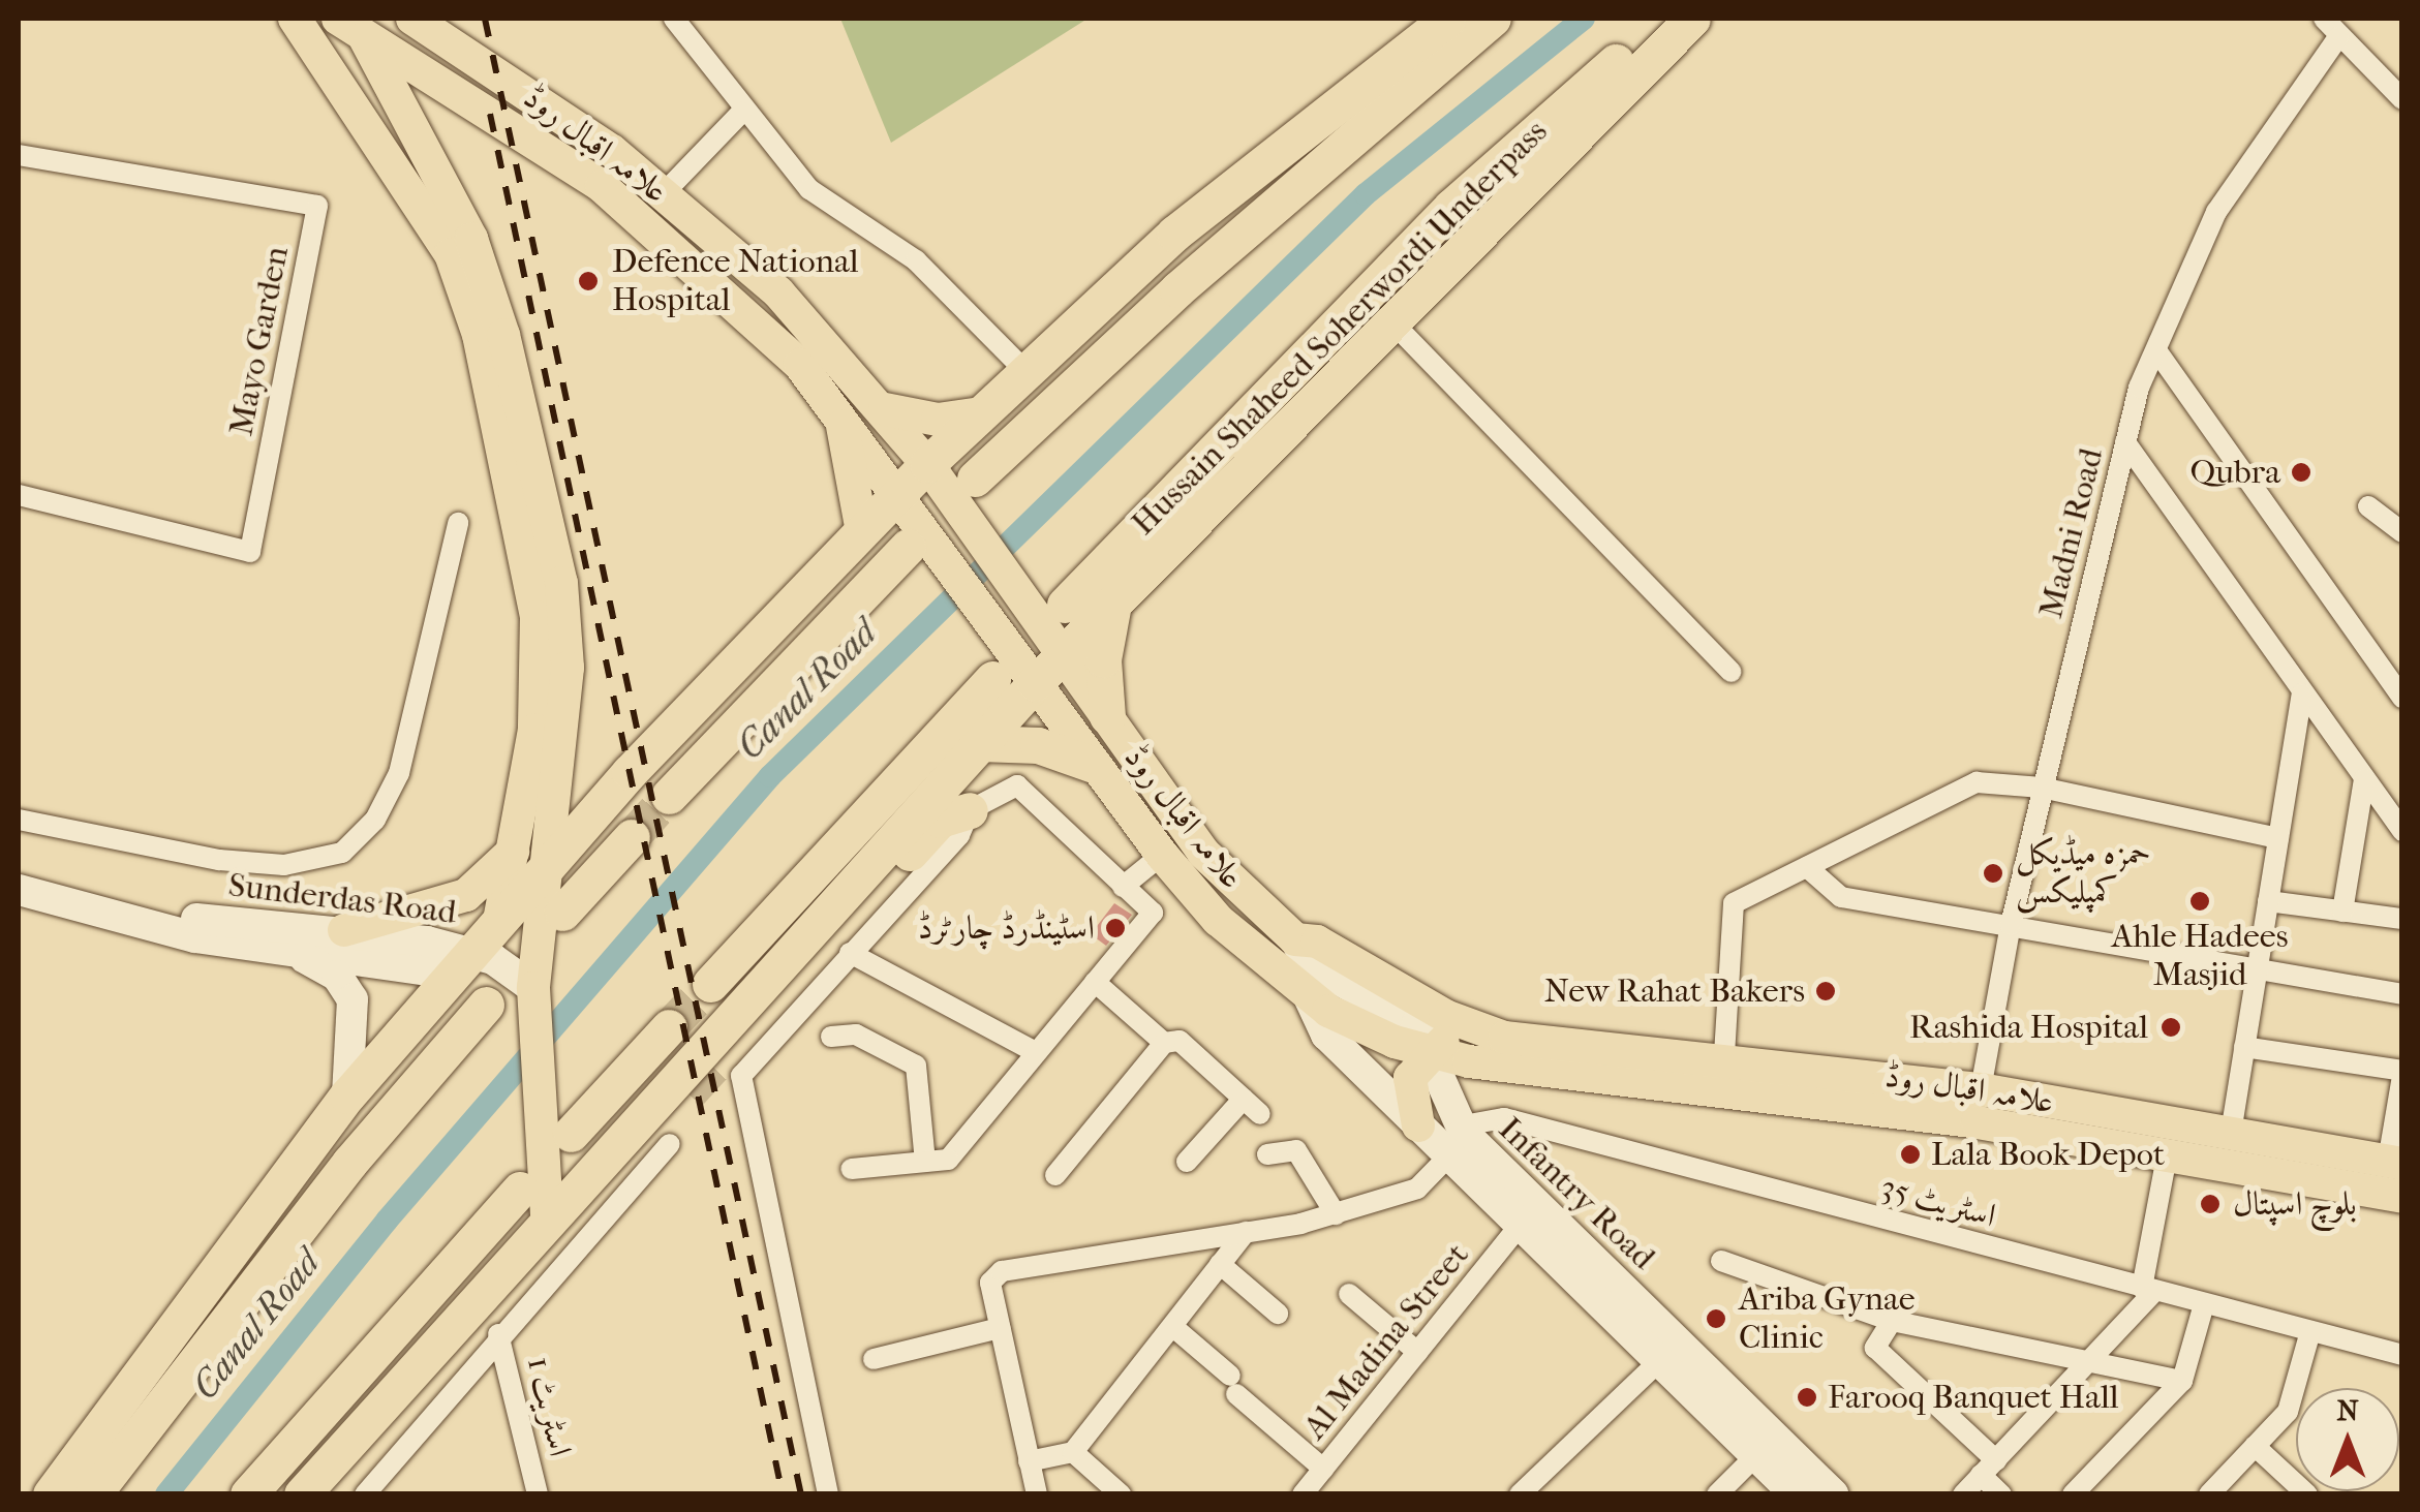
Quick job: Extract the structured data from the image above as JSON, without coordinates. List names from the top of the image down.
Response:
{
  "streets": {
    "highway": ["Hussain Shaheed Soherwordi Underpass"],
    "main road": ["علامہ اقبال روڈ", "Sunderdas Road", "Infantry Road"],
    "street": [
      "Mayo Garden",
      "Madni Road",
      "اسٹریٹ 35",
      "Al Madina Street",
      "اسٹریٹ 1"
    ]
  },
  "crossings": [
    ["علامہ اقبال روڈ", "Madni Road"],
    ["علامہ اقبال روڈ", "Infantry Road"],
    ["Infantry Road", "اسٹریٹ 35"],
    ["Infantry Road", "Al Madina Street"]
  ],
  "water": ["Canal Road"],
  "places": [
    "Defence National Hospital",
    "Qubra",
    "حمزہ میڈیکل کمپلیکس",
    "Ahle Hadees Masjid",
    "اسٹینڈرڈ چارٹرڈ",
    "New Rahat Bakers",
    "Rashida Hospital",
    "Lala Book Depot",
    "بلوچ اسپتال",
    "Ariba Gynae Clinic",
    "Farooq Banquet Hall"
  ],
  "north": "top"
}
